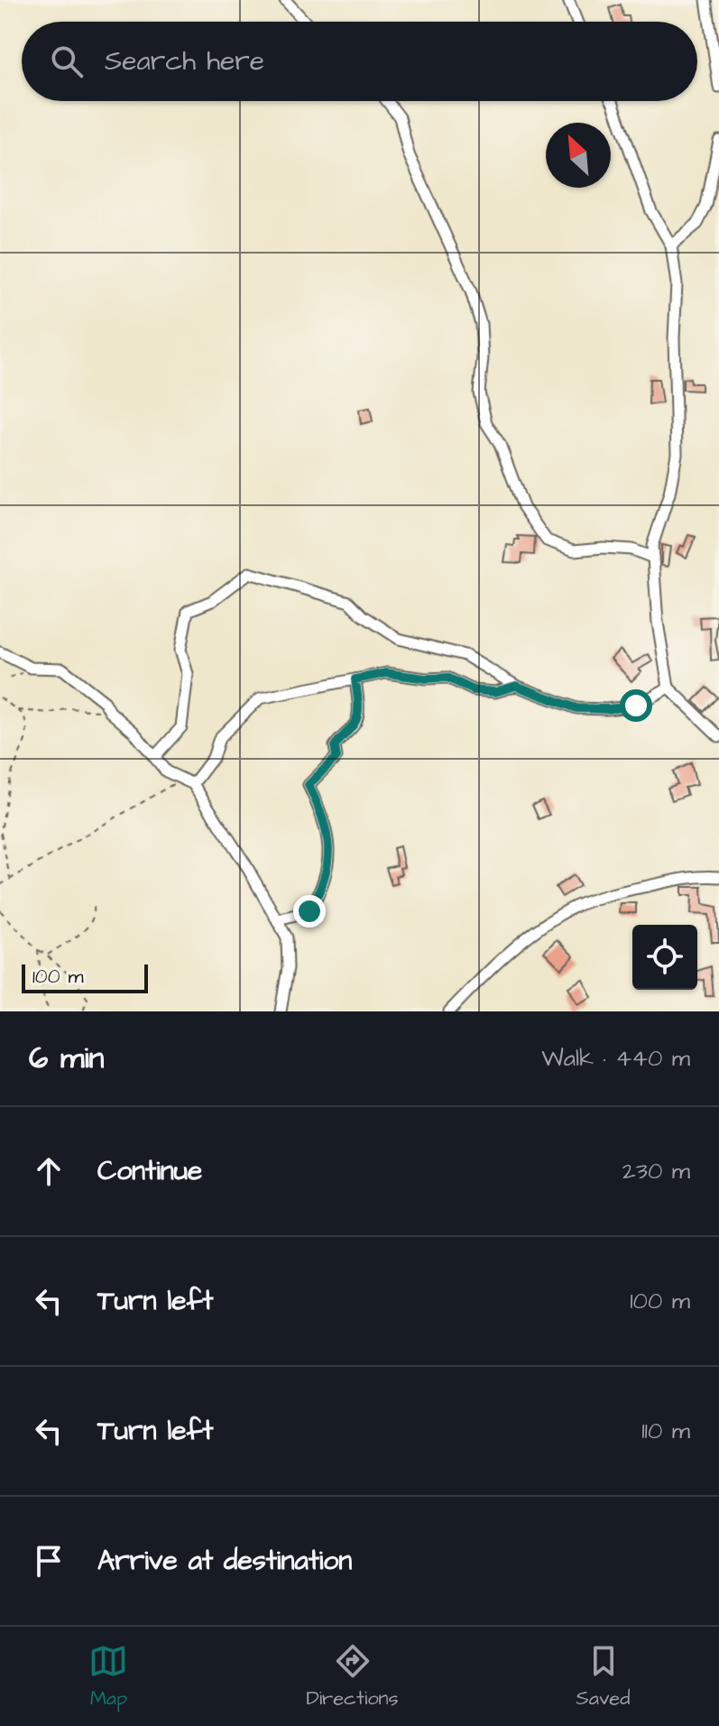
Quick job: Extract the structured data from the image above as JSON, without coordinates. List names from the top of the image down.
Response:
{
  "scale_bar": "100 m",
  "north": "top left",
  "page": {
    "search": "Search here",
    "scale": "100 m",
    "heading": ["6 min", "Walk · 440 m"],
    "list": [
      ["Continue", "230 m"],
      ["Turn left", "100 m"],
      ["Turn left", "110 m"],
      "Arrive at destination"
    ],
    "nav": ["Map", "Directions", "Saved"]
  }
}
